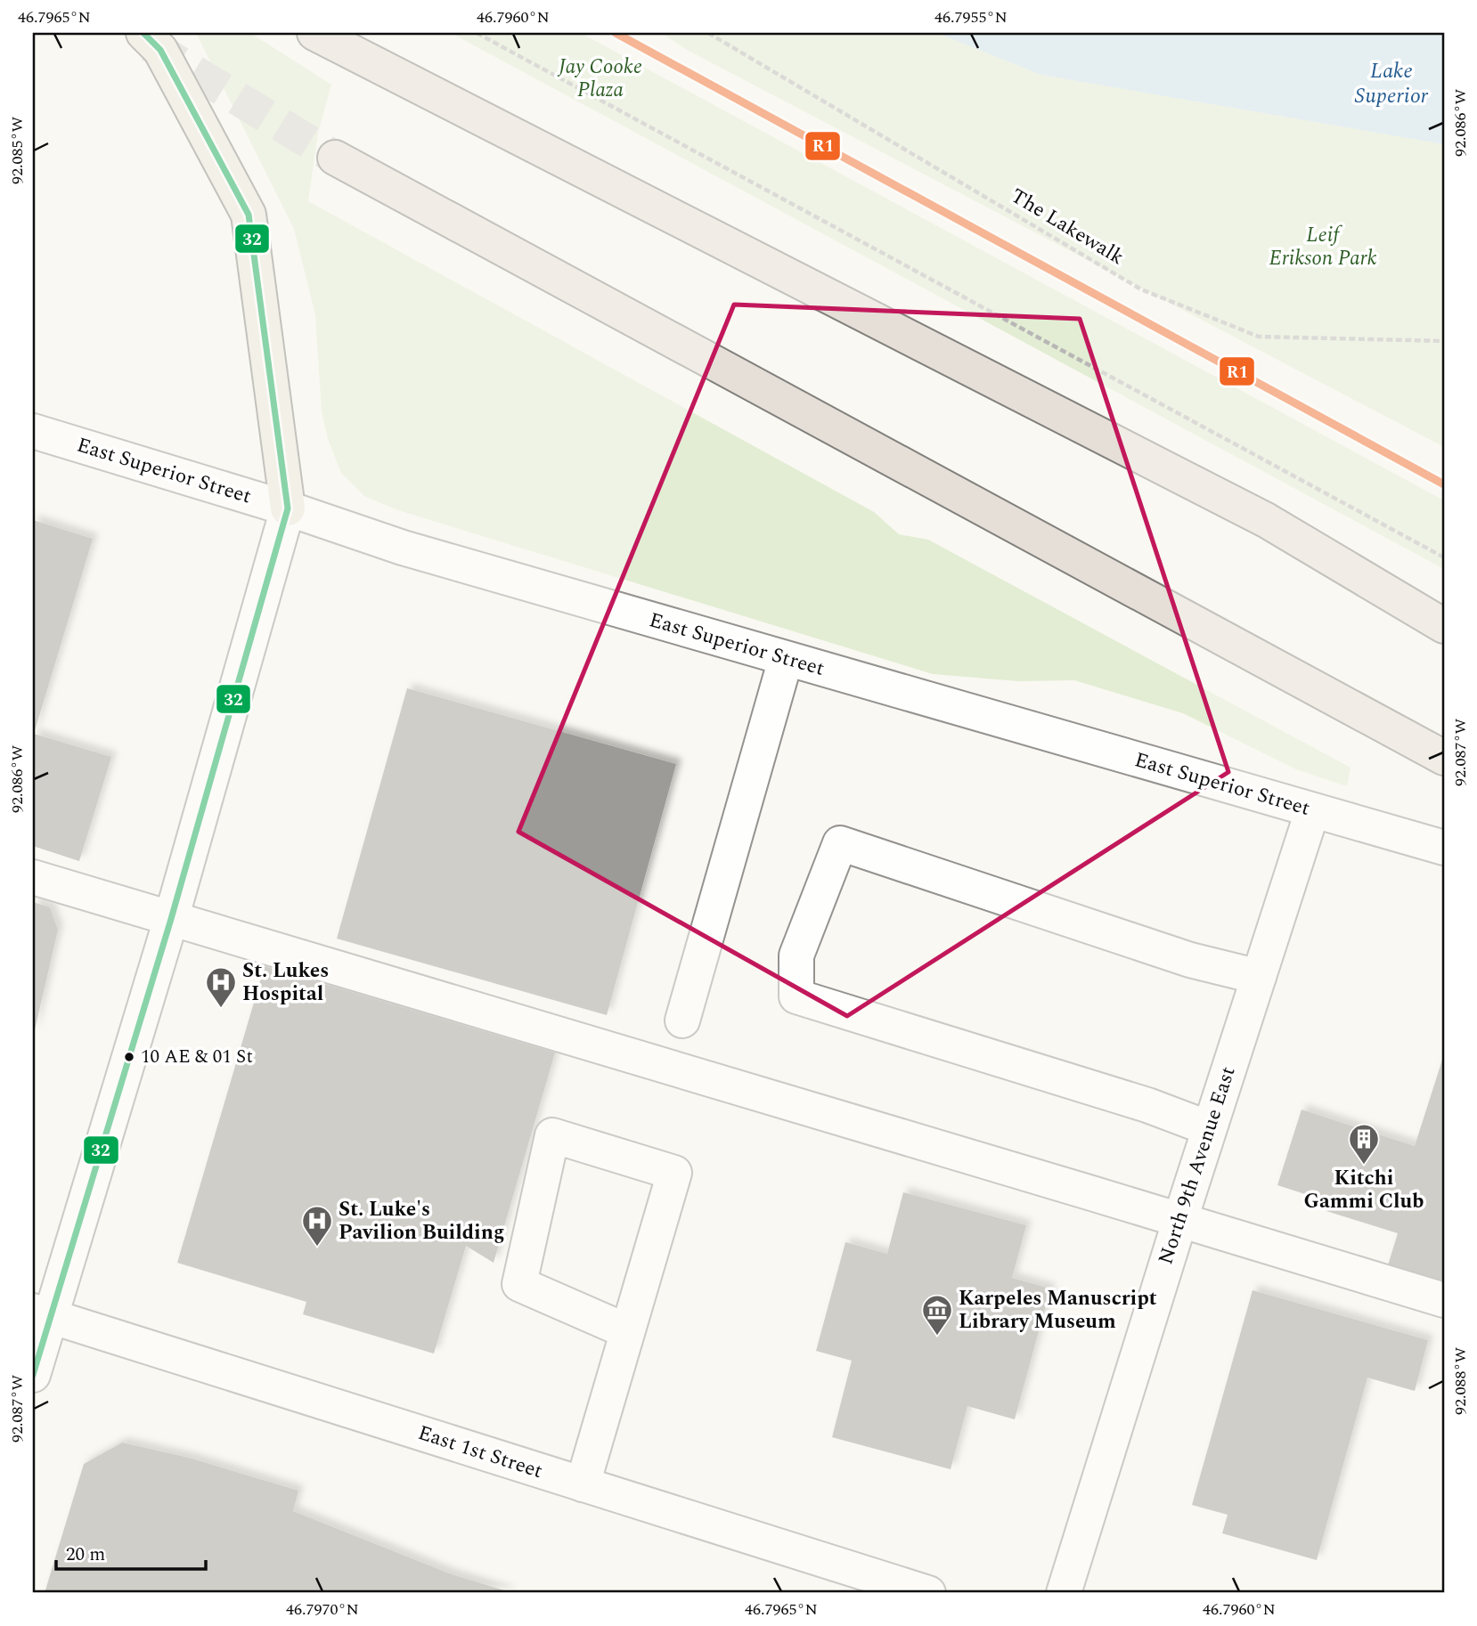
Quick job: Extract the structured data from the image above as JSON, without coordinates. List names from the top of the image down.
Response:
{
  "streets": {
    "street": ["East Superior Street", "North 9th Avenue East", "East 1st Street"],
    "path": ["The Lakewalk"]
  },
  "crossings": [
    ["East Superior Street", "North 9th Avenue East"]
  ],
  "water": ["Lake Superior"],
  "parks": ["Jay Cooke Plaza", "Leif Erikson Park"],
  "places": {
    "hospital": ["St. Lukes Hospital", "St. Luke's Pavilion Building"],
    "other": ["10 AE & 01 St"],
    "building": ["Kitchi Gammi Club"],
    "museum": ["Karpeles Manuscript Library Museum"]
  },
  "lines": ["transit line R1", "transit line 32"],
  "scale_bar": "20 m",
  "coordinates": [
    "46.7965°N",
    "46.7960°N",
    "46.7955°N",
    "92.086°W",
    "92.085°W",
    "92.087°W",
    "92.088°W",
    "46.7970°N"
  ]
}
